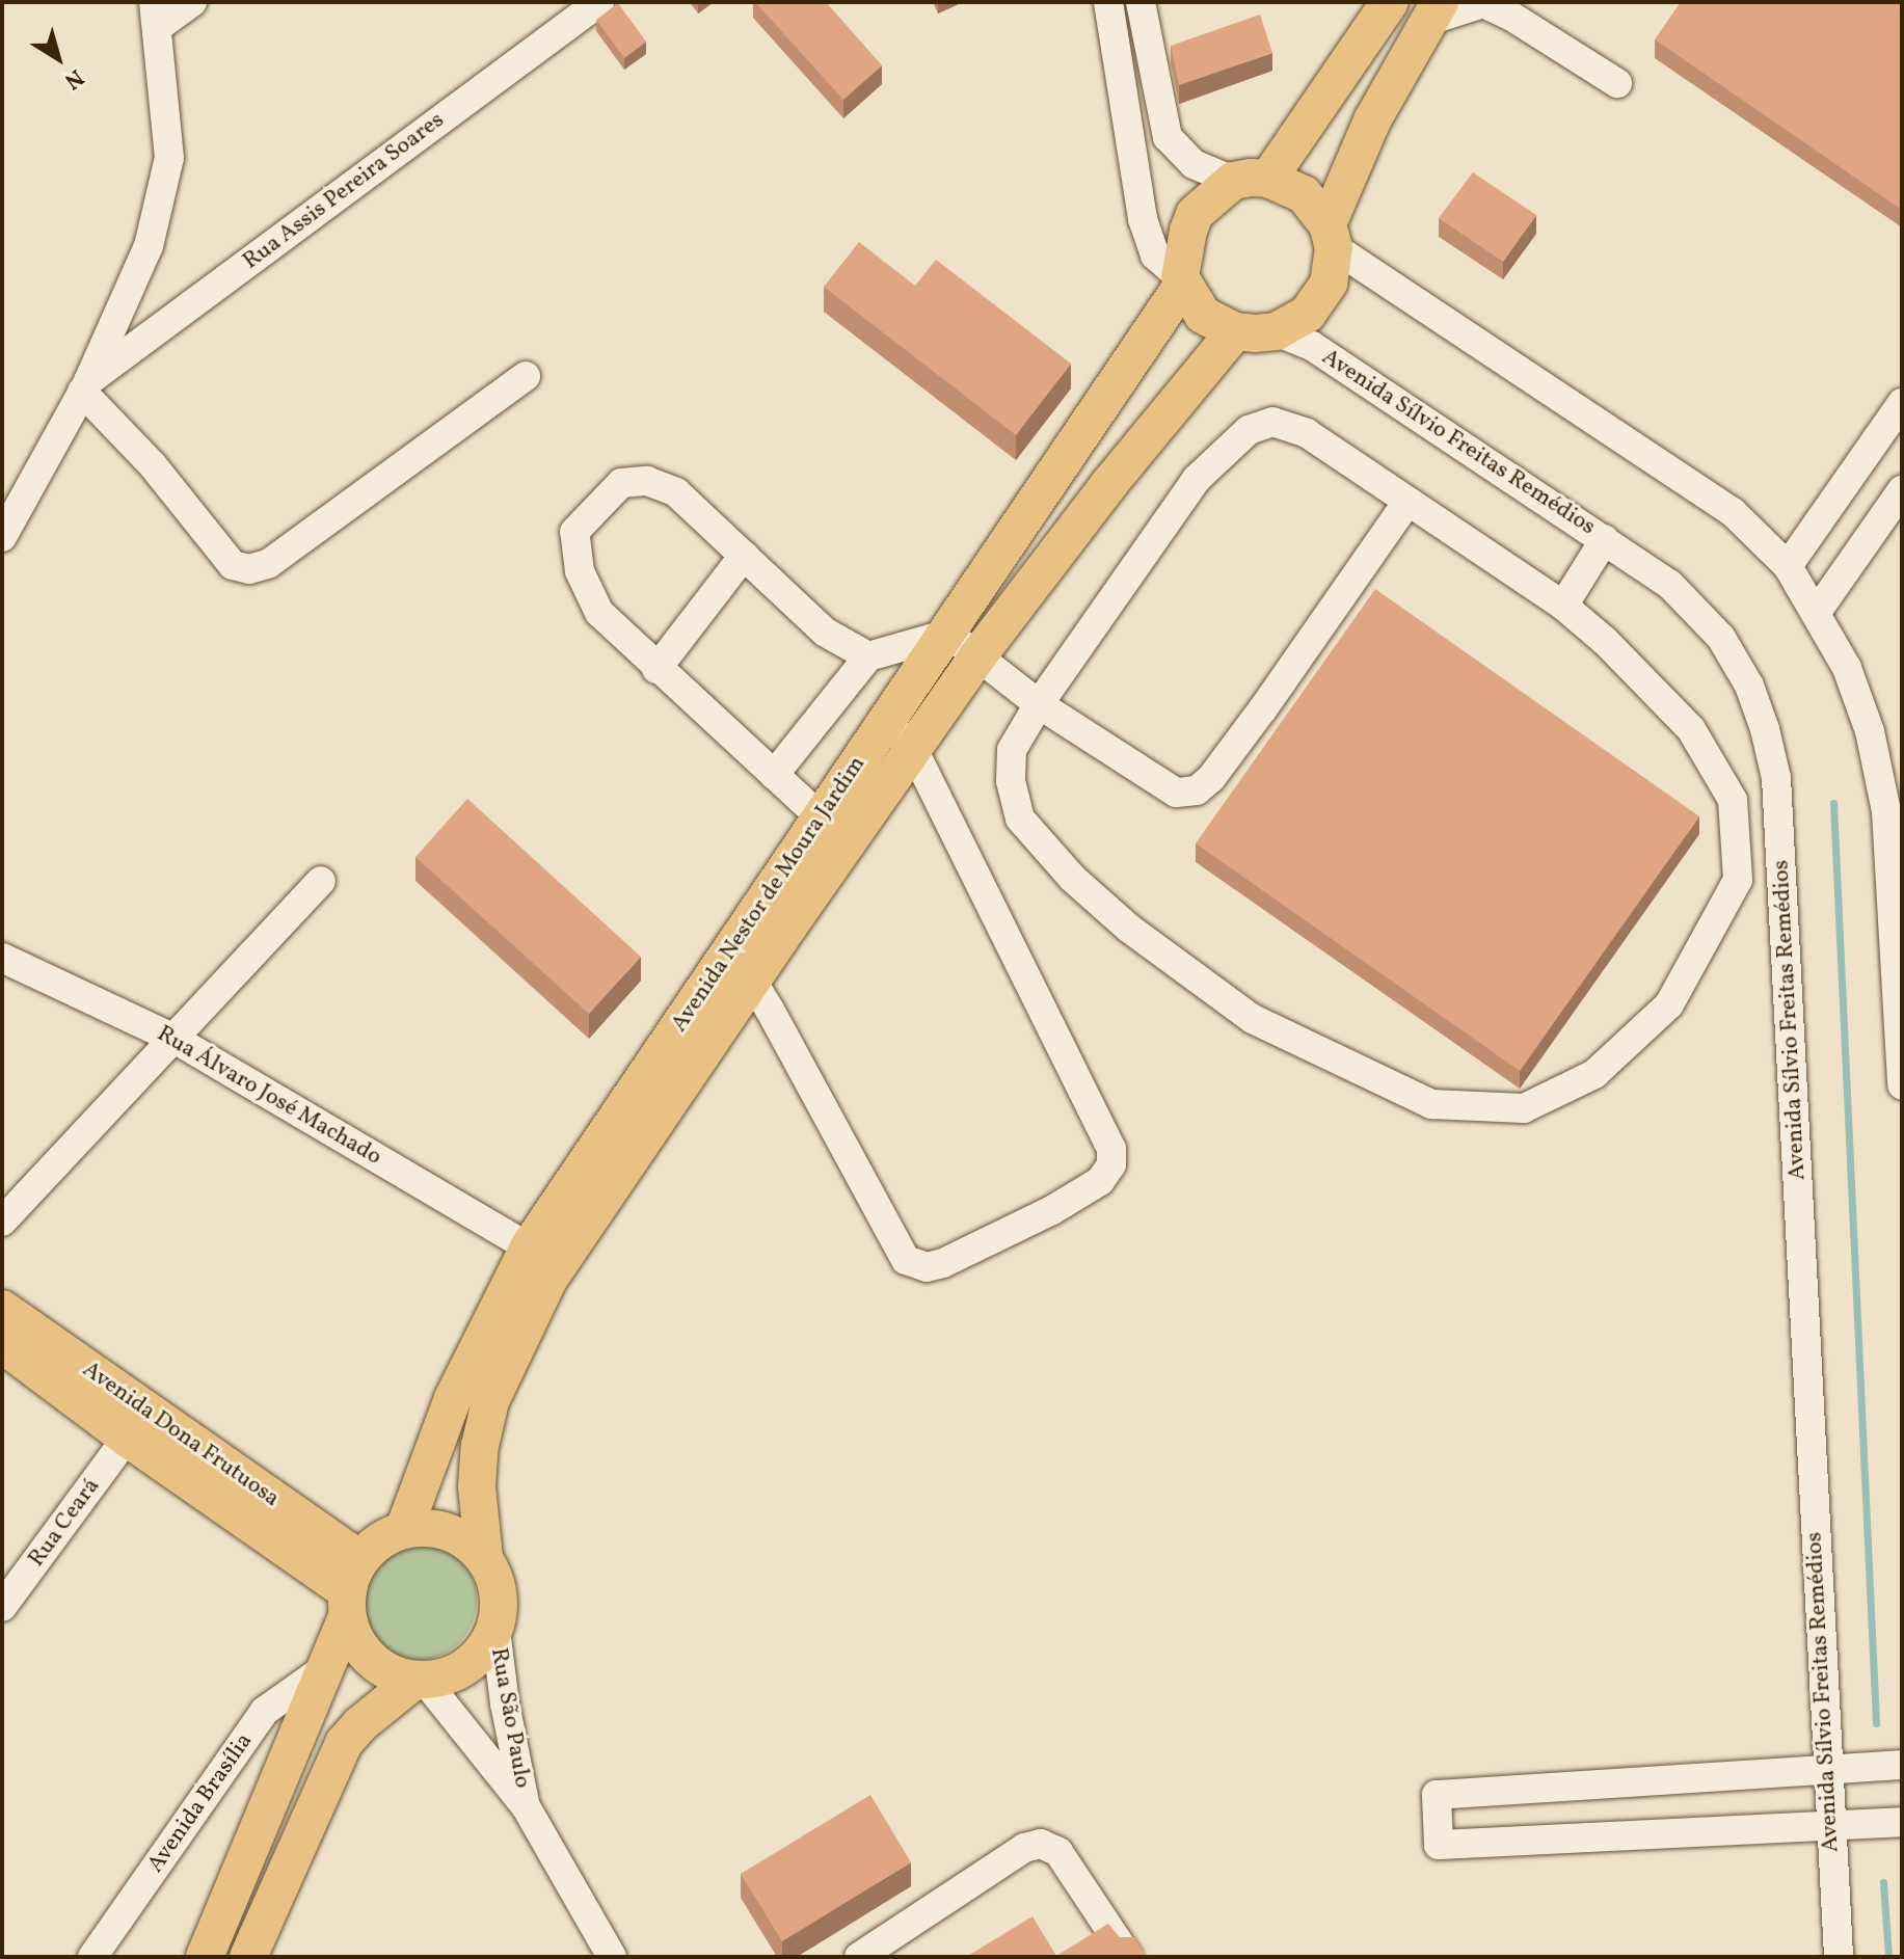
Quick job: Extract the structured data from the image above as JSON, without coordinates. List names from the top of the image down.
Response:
{
  "streets": {
    "main road": ["Avenida Nestor de Moura Jardim", "Avenida Dona Frutuosa"],
    "street": [
      "Rua Assis Pereira Soares",
      "Avenida Sílvio Freitas Remédios",
      "Rua Álvaro José Machado",
      "Rua Ceará",
      "Rua São Paulo",
      "Avenida Brasília"
    ]
  },
  "crossings": [
    ["Avenida Sílvio Freitas Remédios", "Avenida Nestor de Moura Jardim"],
    ["Avenida Nestor de Moura Jardim", "Rua Álvaro José Machado"],
    ["Avenida Nestor de Moura Jardim", "Avenida Dona Frutuosa"],
    ["Avenida Nestor de Moura Jardim", "Rua São Paulo"],
    ["Avenida Dona Frutuosa", "Rua Ceará"],
    ["Avenida Dona Frutuosa", "Rua São Paulo"]
  ],
  "north": "bottom right"
}
